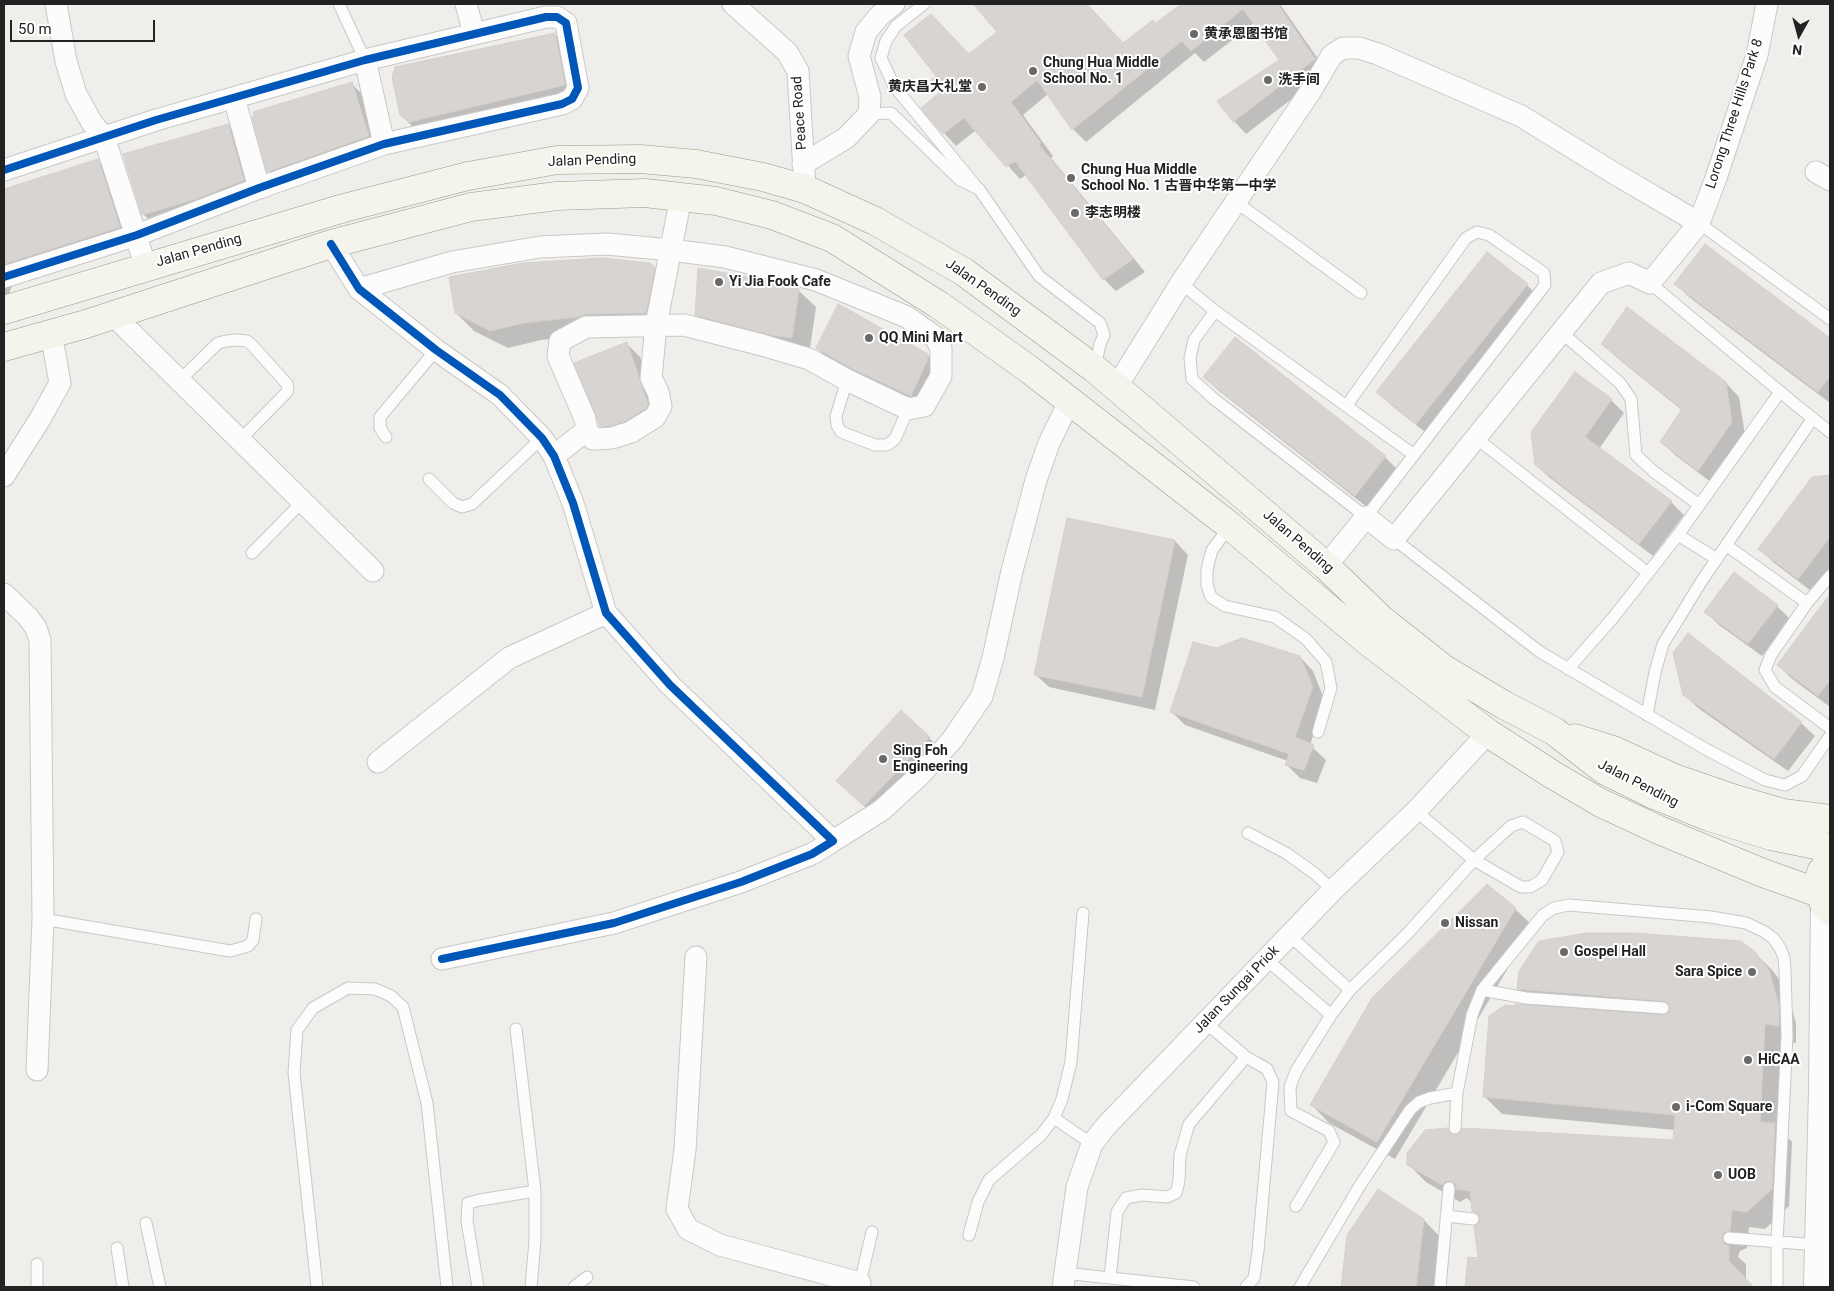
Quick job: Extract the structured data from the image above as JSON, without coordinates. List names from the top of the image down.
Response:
{
  "streets": {
    "main road": ["Jalan Pending"],
    "street": ["Peace Road", "Lorong Three Hills Park 8", "Jalan Sungai Priok"]
  },
  "crossings": [
    ["Peace Road", "Jalan Pending"]
  ],
  "places": [
    "黄承恩图书馆",
    "Chung Hua Middle School No. 1",
    "洗手间",
    "黄庆昌大礼堂",
    "Chung Hua Middle School No. 1 古晋中华第一中学",
    "李志明楼",
    "Yi Jia Fook Cafe",
    "QQ Mini Mart",
    "Sing Foh Engineering",
    "Nissan",
    "Gospel Hall",
    "Sara Spice",
    "HiCAA",
    "i-Com Square",
    "UOB"
  ],
  "scale_bar": "50 m",
  "north": "bottom"
}
